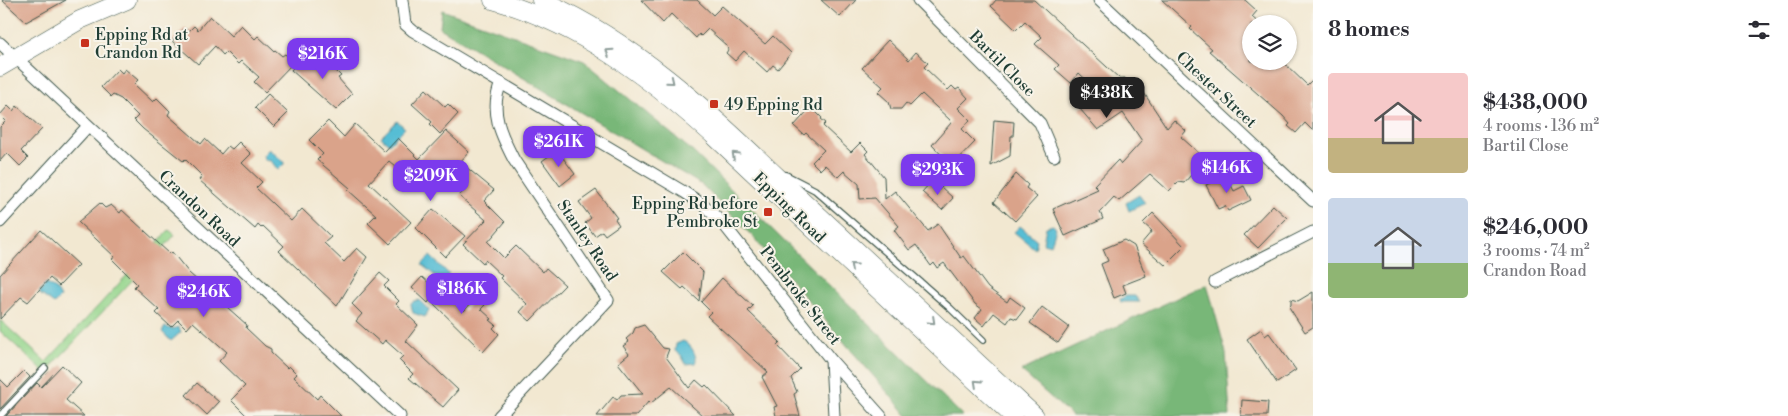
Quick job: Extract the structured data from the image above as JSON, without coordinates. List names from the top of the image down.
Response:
{
  "streets": {
    "main road": ["Epping Road"],
    "street": [
      "Bartil Close",
      "Chester Street",
      "Crandon Road",
      "Stanley Road",
      "Pembroke Street"
    ]
  },
  "crossings": [
    ["Stanley Road", "Pembroke Street"]
  ],
  "places": {
    "transit": ["Epping Rd at Crandon Rd", "49 Epping Rd", "Epping Rd before Pembroke St"]
  },
  "page": {
    "heading": "8 homes",
    "price": [
      "$216K",
      "$438K",
      "$261K",
      "$146K",
      "$293K",
      "$209K",
      "$186K",
      "$246K"
    ],
    "list": [
      {
        "name": "$438,000",
        "note": "4 rooms · 136 m² · Bartil Close"
      },
      {
        "name": "$246,000",
        "note": "3 rooms · 74 m² · Crandon Road"
      }
    ]
  }
}
